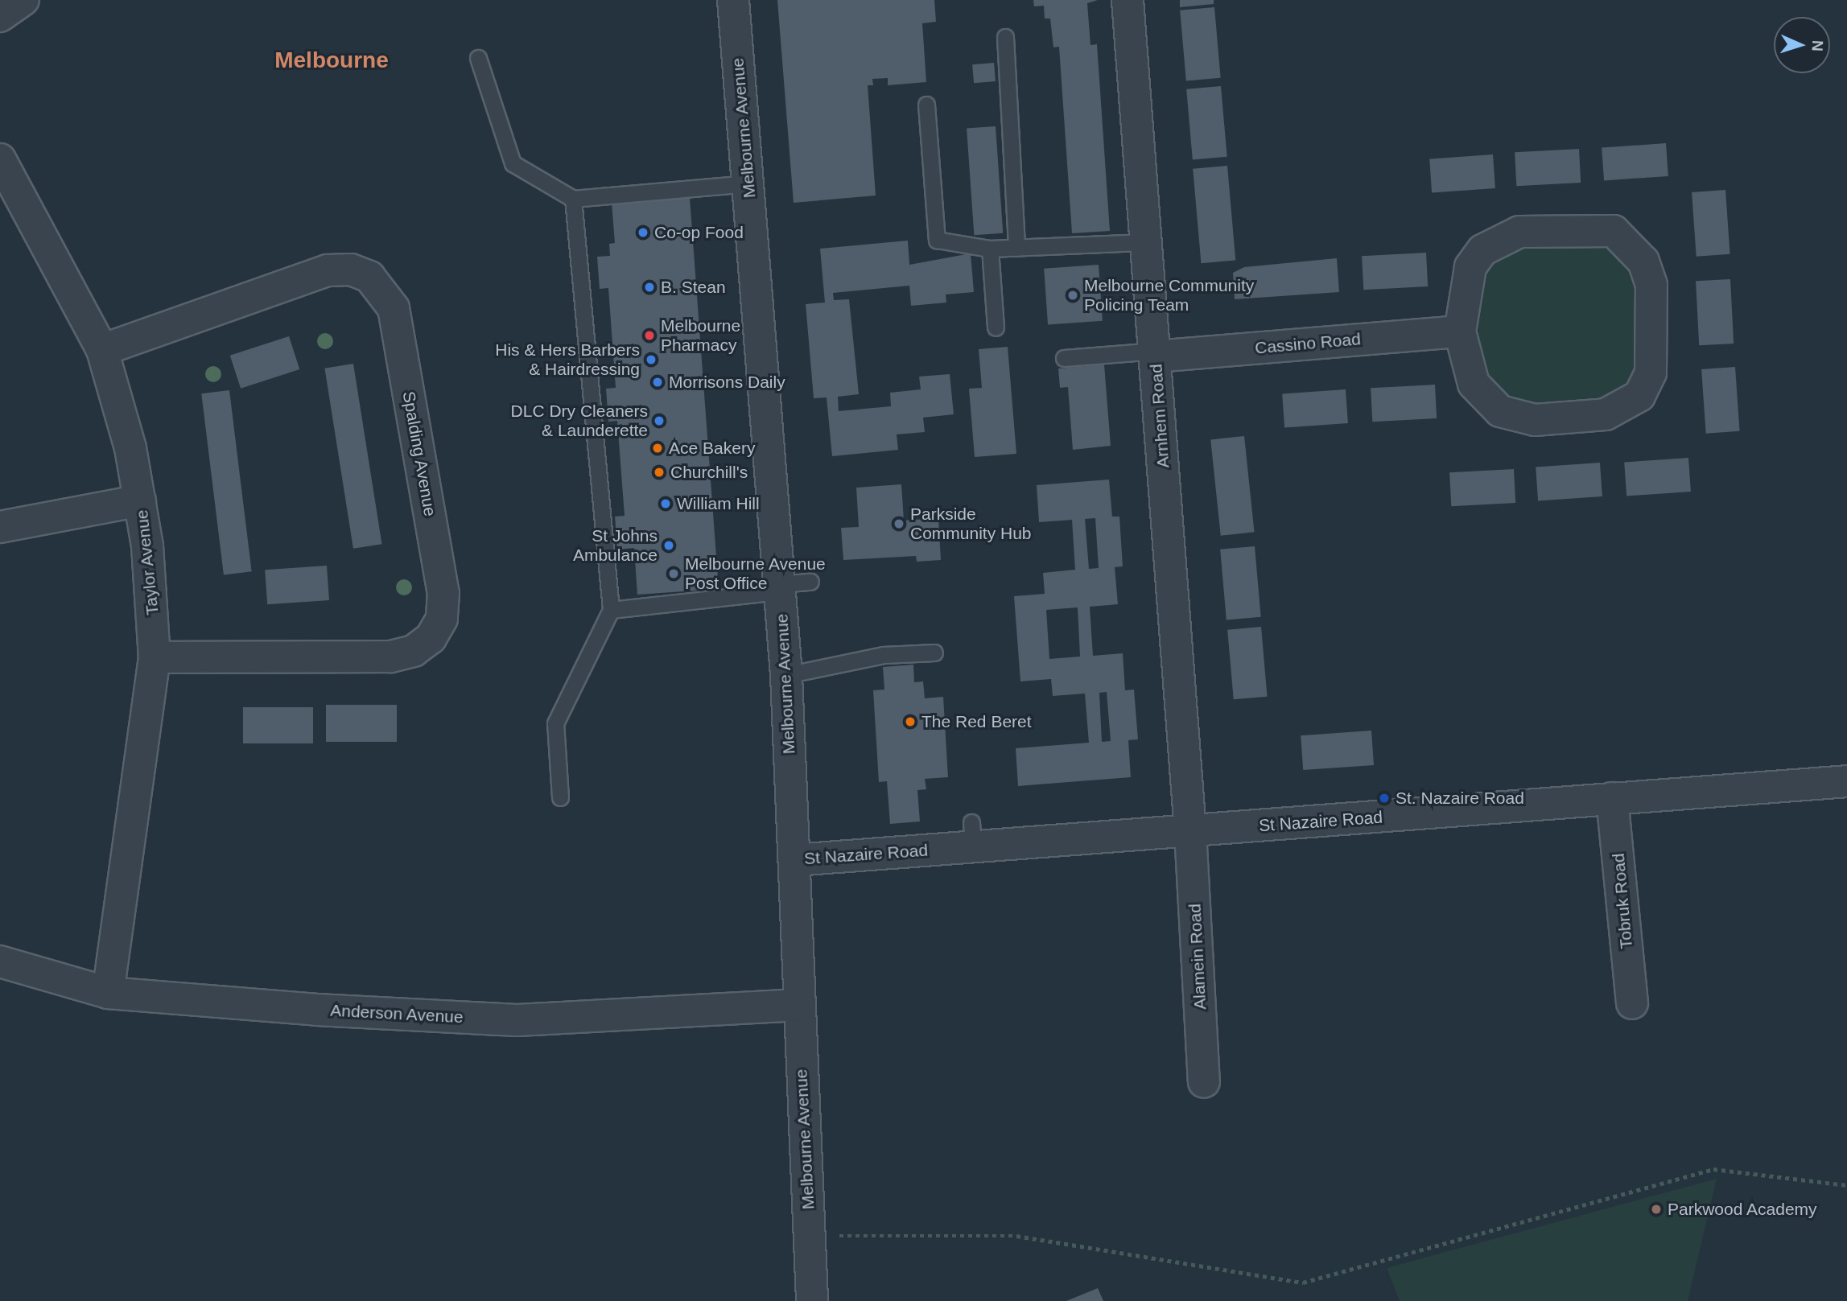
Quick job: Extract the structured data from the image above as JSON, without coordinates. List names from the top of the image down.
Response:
{
  "streets": {
    "street": [
      "Melbourne Avenue",
      "Cassino Road",
      "Arnhem Road",
      "Spalding Avenue",
      "Taylor Avenue",
      "St Nazaire Road",
      "Tobruk Road",
      "Alamein Road",
      "Anderson Avenue"
    ]
  },
  "crossings": [
    ["Melbourne Avenue", "St Nazaire Road"],
    ["Melbourne Avenue", "Anderson Avenue"],
    ["Cassino Road", "Arnhem Road"],
    ["Arnhem Road", "St Nazaire Road"],
    ["Arnhem Road", "Alamein Road"],
    ["Spalding Avenue", "Taylor Avenue"],
    ["Taylor Avenue", "Anderson Avenue"],
    ["St Nazaire Road", "Tobruk Road"],
    ["St Nazaire Road", "Alamein Road"]
  ],
  "districts": ["Melbourne"],
  "places": [
    "Co-op Food",
    "B. Stean",
    "Melbourne Community Policing Team",
    "Melbourne Pharmacy",
    "His & Hers Barbers & Hairdressing",
    "Morrisons Daily",
    "DLC Dry Cleaners & Launderette",
    "Ace Bakery",
    "Churchill's",
    "William Hill",
    "Parkside Community Hub",
    "St Johns Ambulance",
    "Melbourne Avenue Post Office",
    "The Red Beret",
    "St. Nazaire Road",
    "Parkwood Academy"
  ],
  "north": "right"
}
